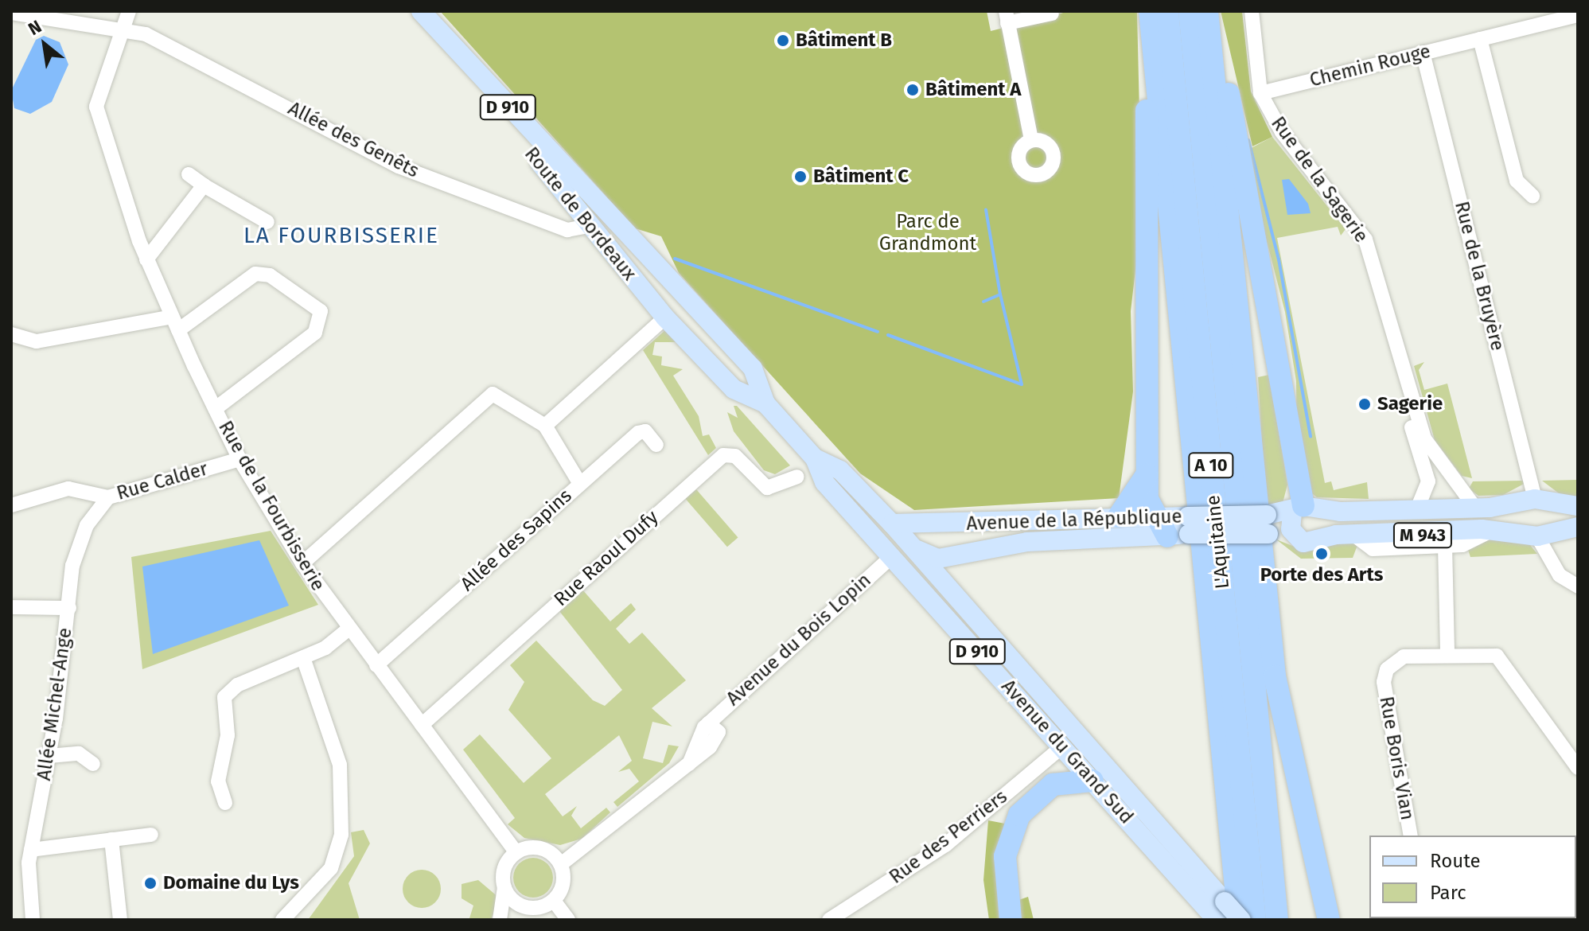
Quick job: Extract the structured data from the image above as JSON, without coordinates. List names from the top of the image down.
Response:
{
  "streets": {
    "highway": ["A 10", "L'Aquitaine"],
    "main road": [
      "D 910",
      "Route de Bordeaux",
      "Avenue de la République",
      "M 943",
      "Avenue du Grand Sud"
    ],
    "street": [
      "Chemin Rouge",
      "Allée des Genêts",
      "Rue de la Sagerie",
      "Rue de la Bruyère",
      "Rue Calder",
      "Rue de la Fourbisserie",
      "Allée des Sapins",
      "Rue Raoul Dufy",
      "Avenue du Bois Lopin",
      "Allée Michel-Ange",
      "Rue Boris Vian",
      "Rue des Perriers"
    ]
  },
  "crossings": [
    ["Chemin Rouge", "Rue de la Sagerie"],
    ["Chemin Rouge", "Rue de la Bruyère"],
    ["D 910", "Route de Bordeaux"],
    ["D 910", "Avenue de la République"],
    ["D 910", "Avenue du Bois Lopin"],
    ["D 910", "Avenue du Grand Sud"],
    ["Allée des Genêts", "Route de Bordeaux"],
    ["Allée des Genêts", "Rue de la Fourbisserie"],
    ["Rue de la Sagerie", "Avenue de la République"],
    ["Rue de la Bruyère", "Avenue de la République"],
    ["Rue Calder", "Rue de la Fourbisserie"],
    ["Rue Calder", "Allée Michel-Ange"],
    ["Rue de la Fourbisserie", "Allée des Sapins"],
    ["Rue de la Fourbisserie", "Rue Raoul Dufy"],
    ["Rue de la Fourbisserie", "Avenue du Bois Lopin"],
    ["Avenue de la République", "Avenue du Grand Sud"],
    ["Avenue du Bois Lopin", "Avenue du Grand Sud"],
    ["Avenue du Grand Sud", "Rue des Perriers"]
  ],
  "districts": ["LA FOURBISSERIE"],
  "parks": ["Parc de Grandmont"],
  "places": [
    "Bâtiment B",
    "Bâtiment A",
    "Bâtiment C",
    "Sagerie",
    "Porte des Arts",
    "Domaine du Lys"
  ],
  "legend": ["Route", "Parc"],
  "north": "top left"
}
